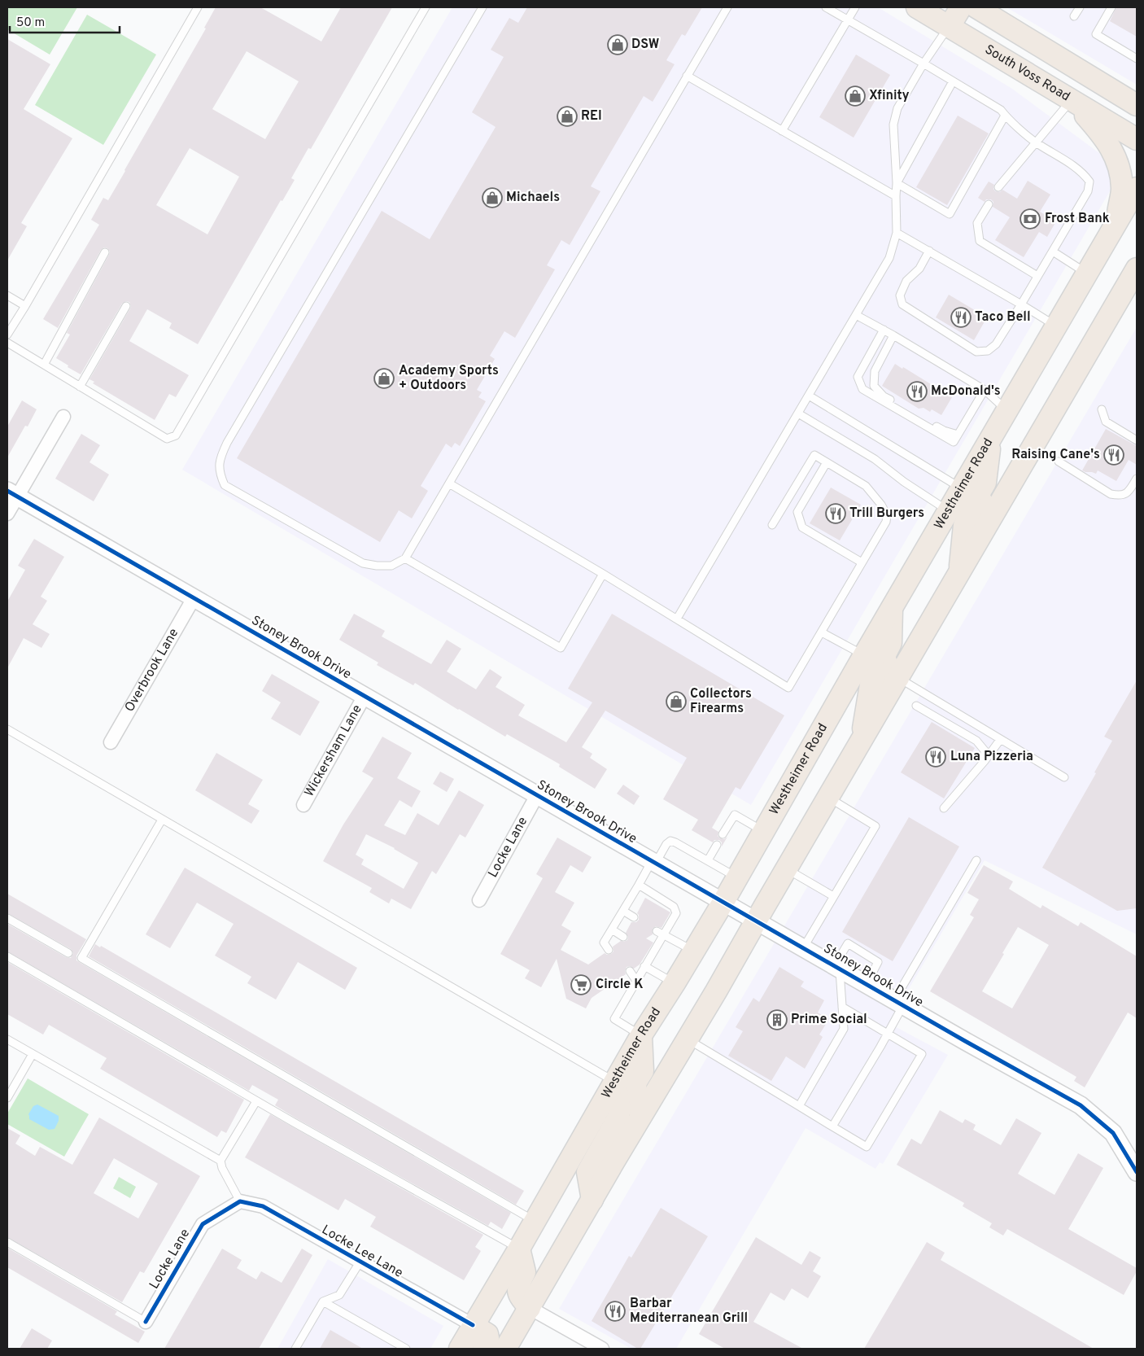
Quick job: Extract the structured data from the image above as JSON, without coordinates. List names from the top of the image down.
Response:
{
  "streets": {
    "main road": ["South Voss Road", "Westheimer Road"],
    "street": [
      "Stoney Brook Drive",
      "Overbrook Lane",
      "Wickersham Lane",
      "Locke Lane",
      "Locke Lee Lane"
    ]
  },
  "crossings": [
    ["Westheimer Road", "Stoney Brook Drive"],
    ["Westheimer Road", "Locke Lee Lane"],
    ["Stoney Brook Drive", "Overbrook Lane"],
    ["Stoney Brook Drive", "Wickersham Lane"],
    ["Stoney Brook Drive", "Locke Lane"],
    ["Locke Lane", "Locke Lee Lane"]
  ],
  "places": {
    "shop": [
      "DSW",
      "Xfinity",
      "REI",
      "Michaels",
      "Academy Sports + Outdoors",
      "Collectors Firearms"
    ],
    "bank": ["Frost Bank"],
    "restaurant": [
      "Taco Bell",
      "McDonald's",
      "Raising Cane's",
      "Trill Burgers",
      "Luna Pizzeria",
      "Barbar Mediterranean Grill"
    ],
    "supermarket": ["Circle K"],
    "building": ["Prime Social"]
  },
  "scale_bar": "50 m"
}
